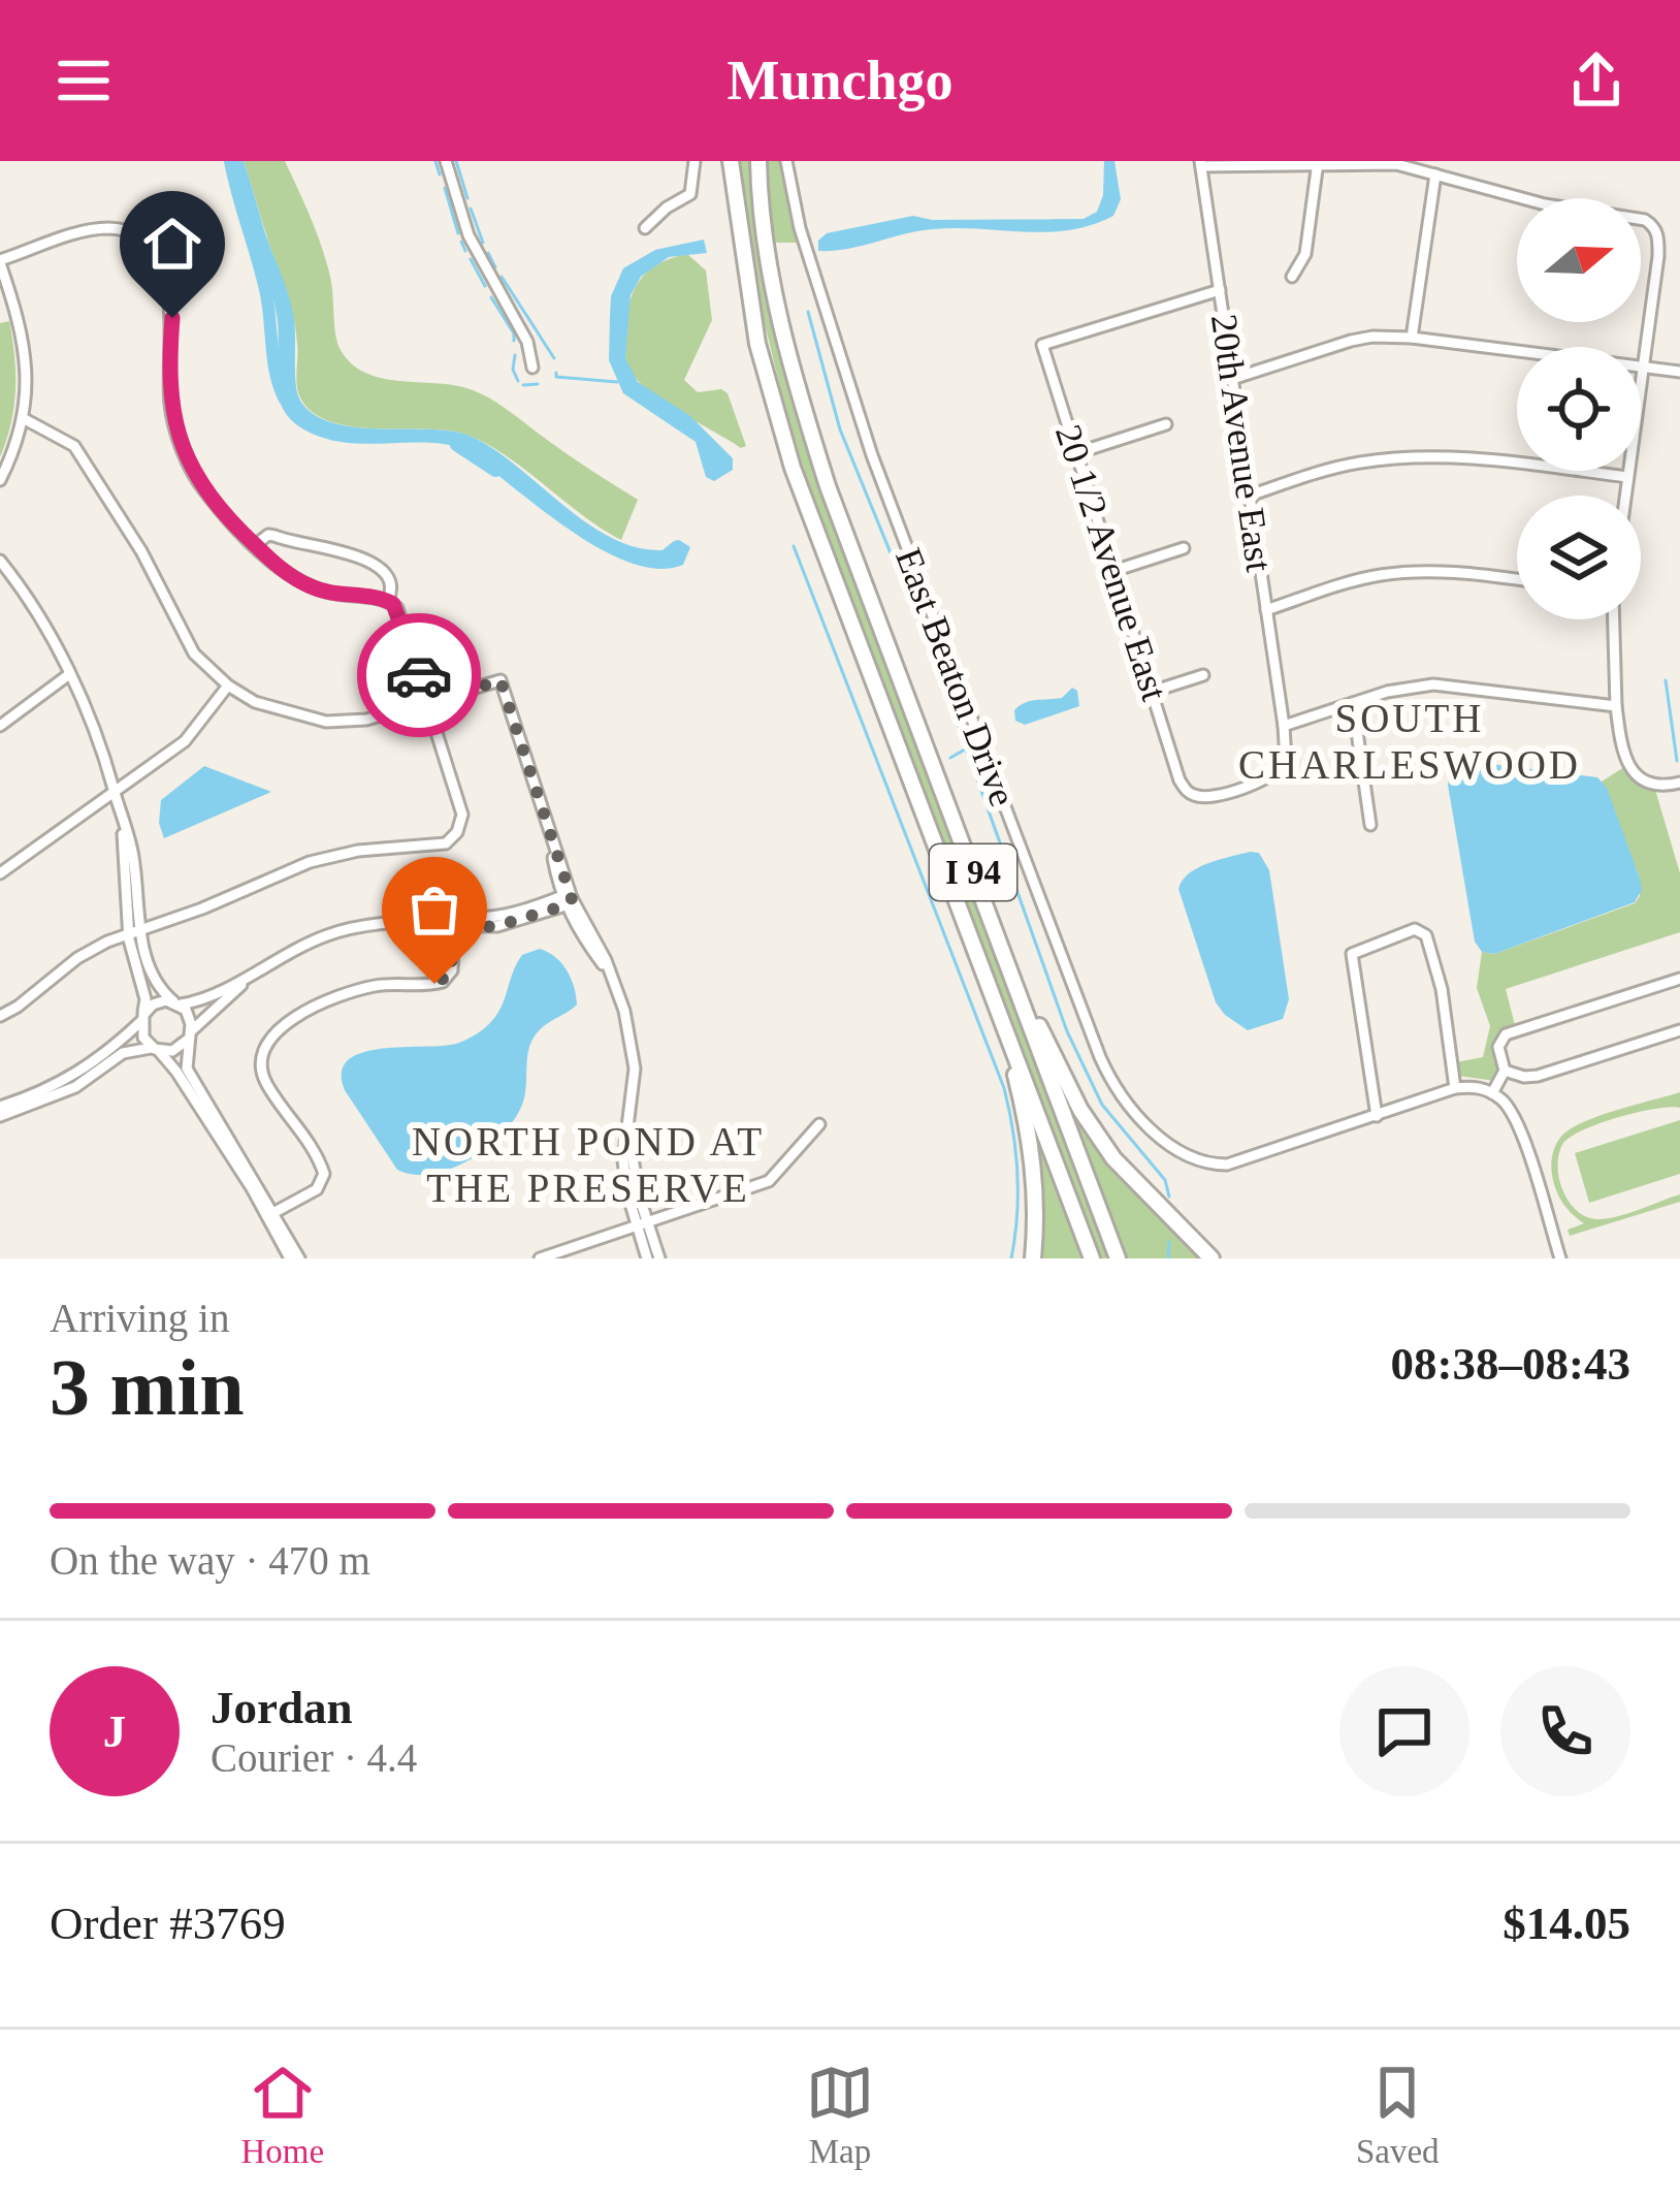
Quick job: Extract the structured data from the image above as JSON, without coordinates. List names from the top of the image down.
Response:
{
  "streets": {
    "highway": ["I 94"],
    "street": ["20th Avenue East", "20 1/2 Avenue East", "East Beaton Drive"]
  },
  "crossings": [
    ["20th Avenue East", "20 1/2 Avenue East"]
  ],
  "districts": ["SOUTH CHARLESWOOD", "NORTH POND AT THE PRESERVE"],
  "north": "right",
  "page": {
    "header": "Munchgo",
    "heading": ["3 min", "Arriving in", "08:38–08:43"],
    "panel": [
      "Jordan",
      "Courier · 4.4",
      "Order #3769",
      "$14.05"
    ],
    "bar": "On the way · 470 m",
    "round": "J",
    "tabs": ["Home", "Map", "Saved"]
  }
}
